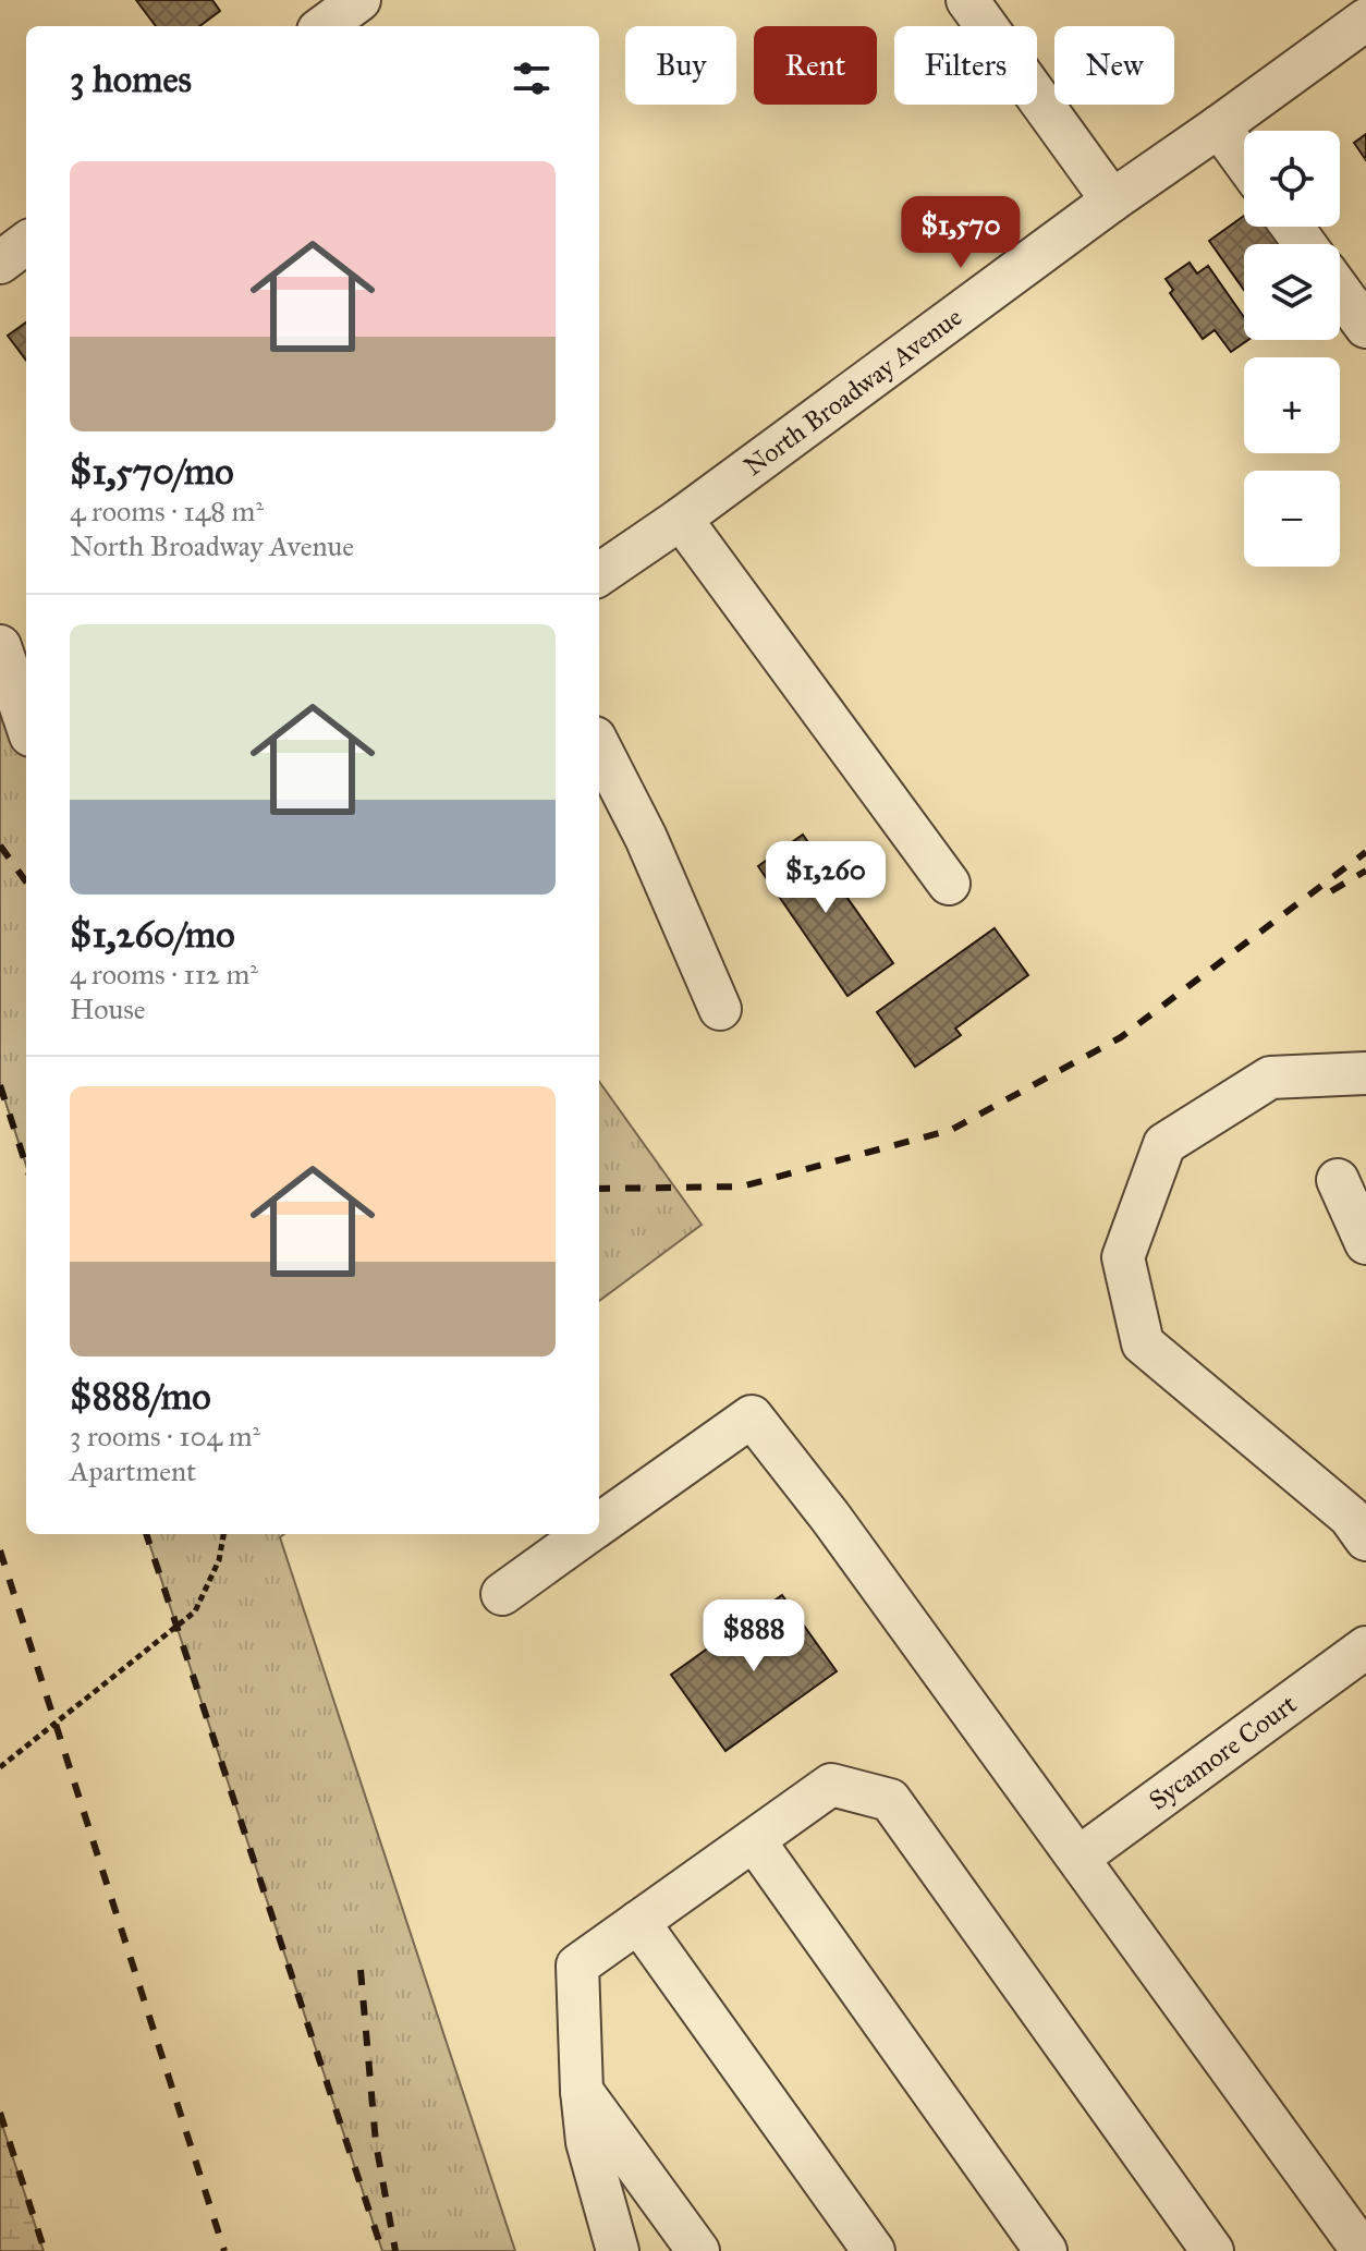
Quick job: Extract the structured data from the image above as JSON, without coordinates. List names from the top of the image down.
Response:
{
  "streets": {
    "street": ["North Broadway Avenue", "Sycamore Court"]
  },
  "page": {
    "chip": [
      "Buy",
      "Rent",
      "Filters",
      "New"
    ],
    "heading": "3 homes",
    "map_buttons": ["+", "−"],
    "list": [
      {
        "name": "$1,570/mo",
        "note": "4 rooms · 148 m² · North Broadway Avenue"
      },
      {
        "name": "$1,260/mo",
        "note": "4 rooms · 112 m² · House"
      },
      {
        "name": "$888/mo",
        "note": "3 rooms · 104 m² · Apartment"
      }
    ],
    "price": ["$1,570", "$1,260", "$888"]
  }
}
